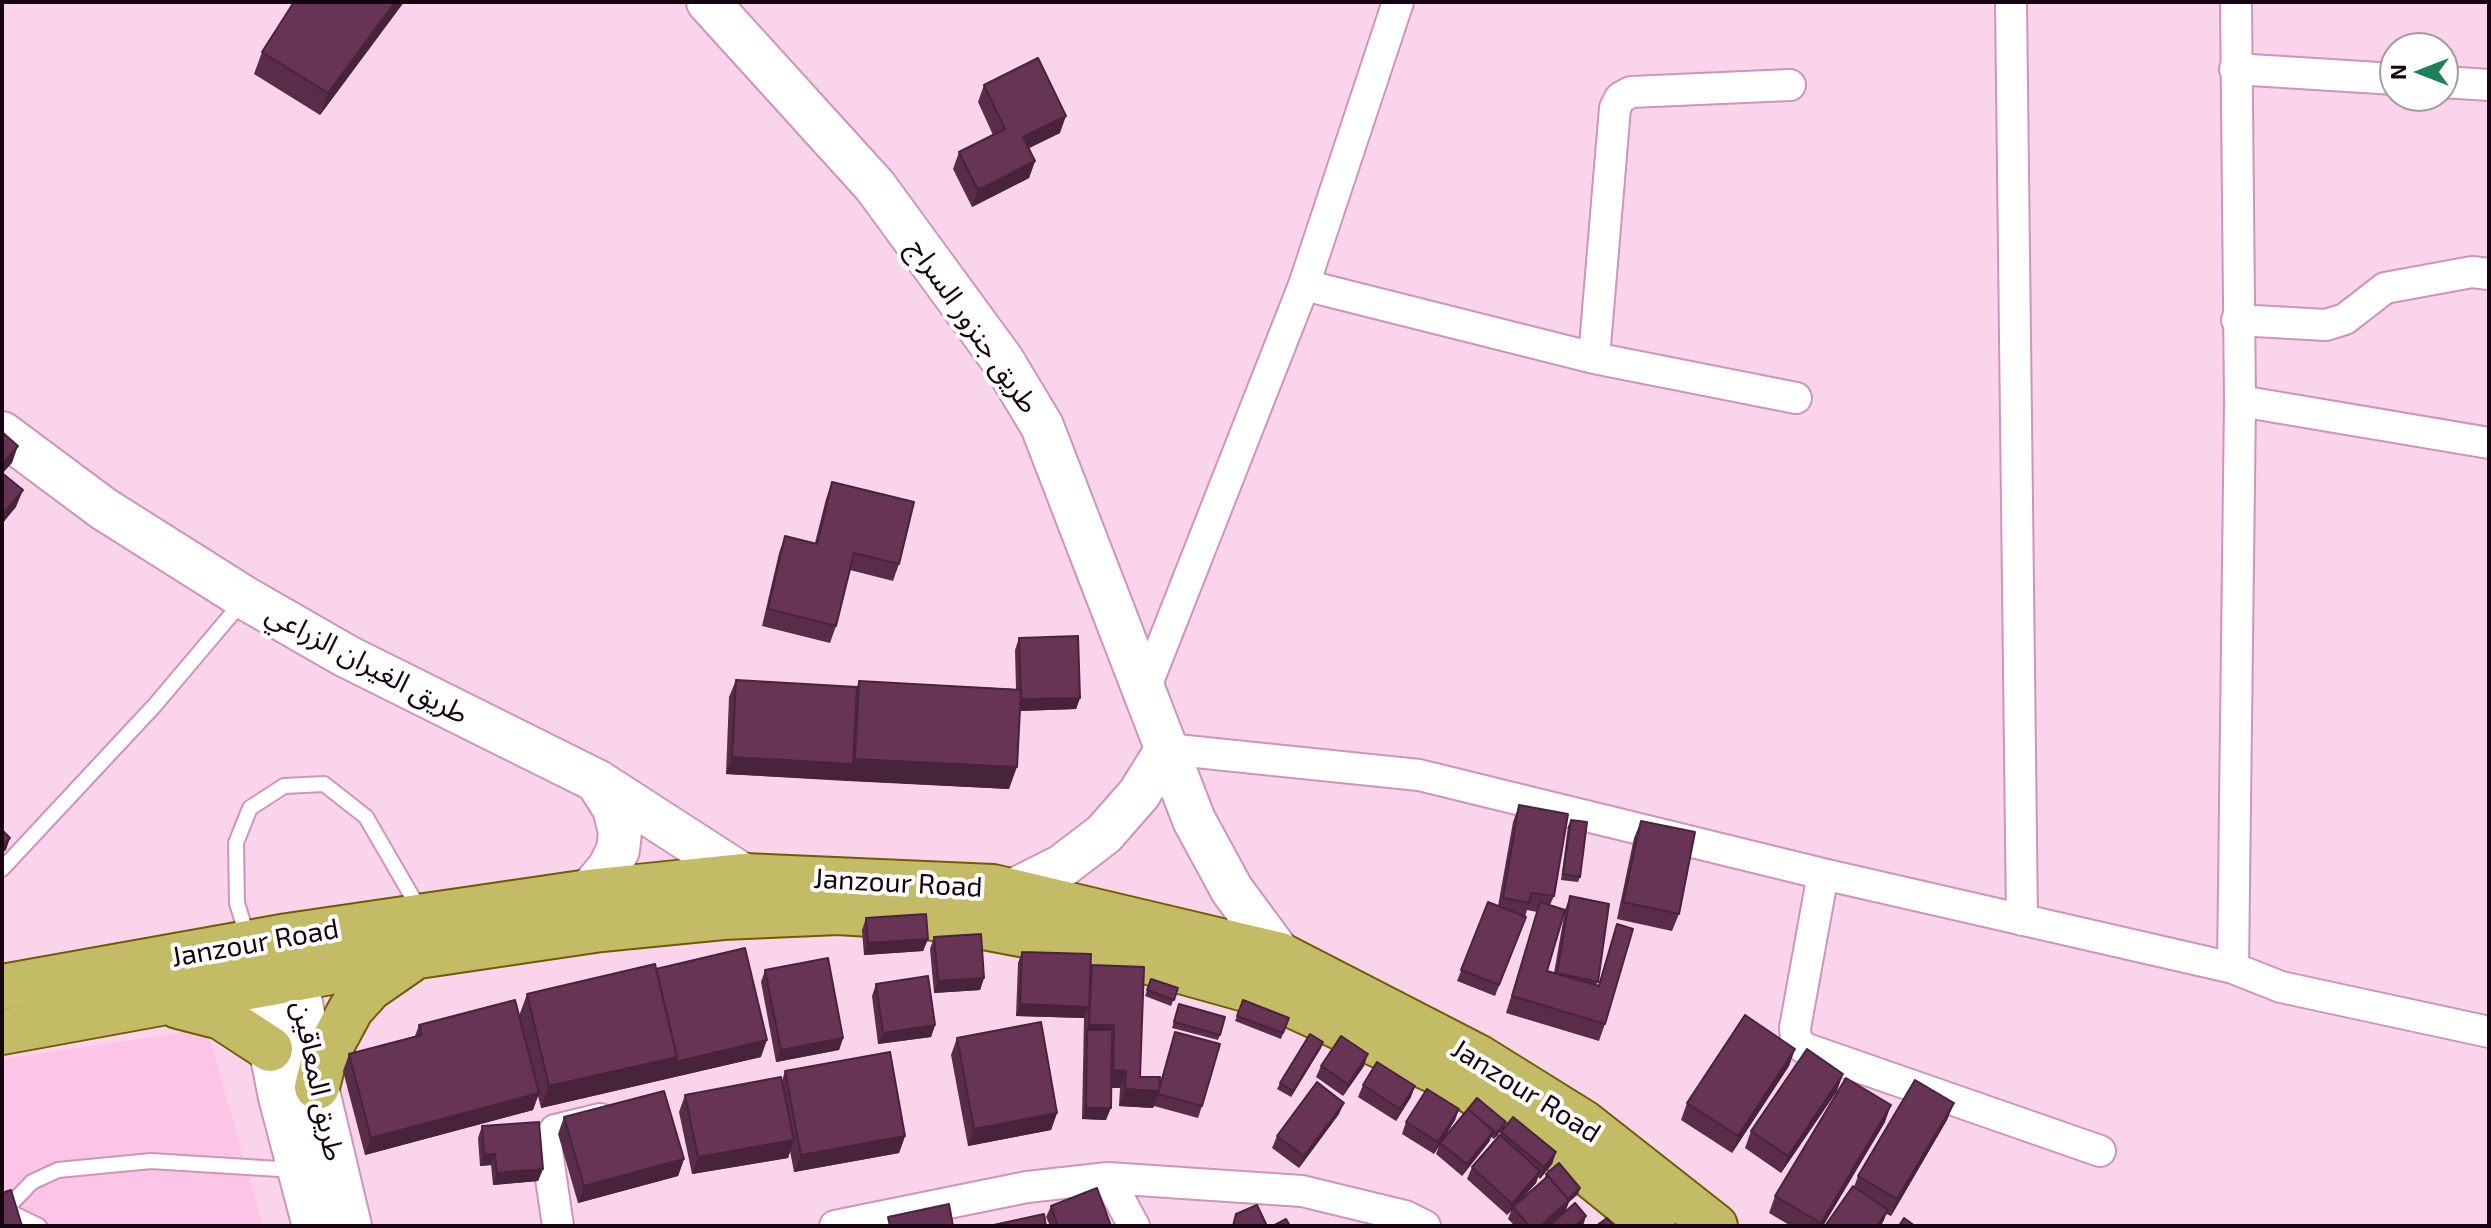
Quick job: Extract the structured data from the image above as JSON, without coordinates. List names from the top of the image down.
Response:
{
  "streets": {
    "main road": ["Janzour Road"],
    "street": ["طريق جنزور السراج", "طريق الغيران الزراعي", "طريق المعاقين"]
  },
  "crossings": [
    ["طريق جنزور السراج", "Janzour Road"],
    ["طريق الغيران الزراعي", "Janzour Road"],
    ["Janzour Road", "طريق المعاقين"]
  ],
  "north": "left"
}
